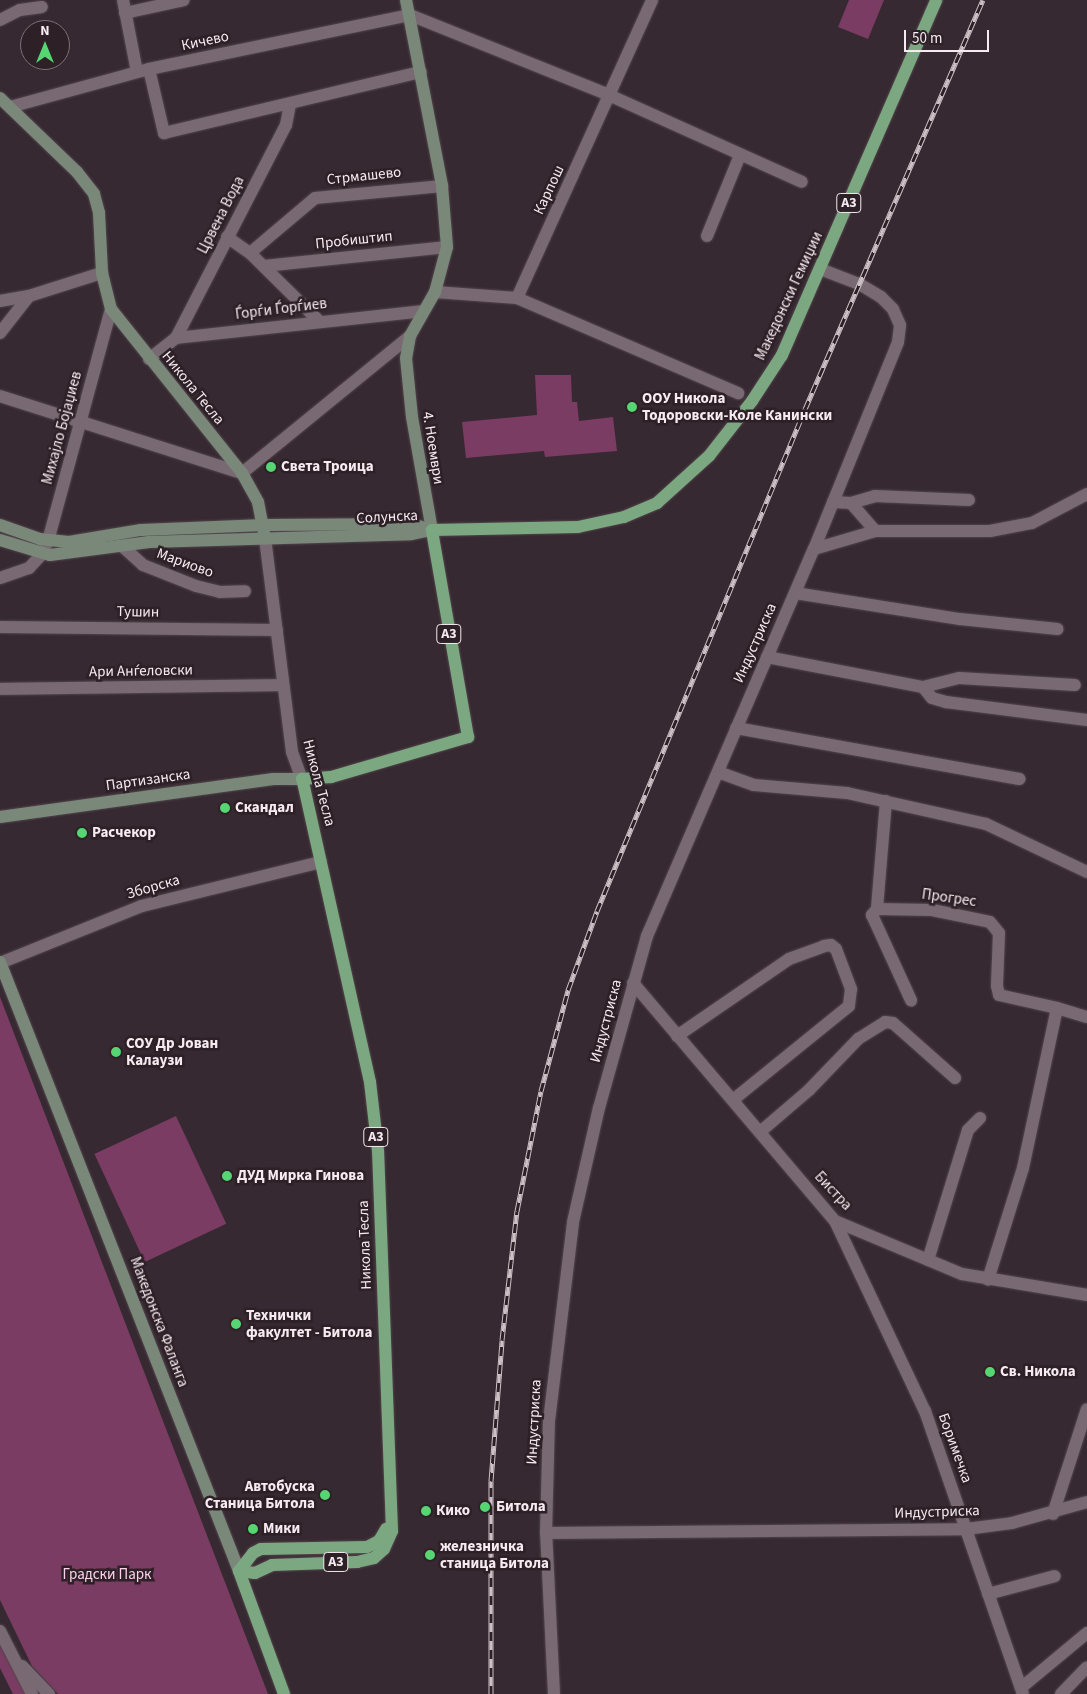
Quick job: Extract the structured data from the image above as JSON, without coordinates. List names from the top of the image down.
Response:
{
  "streets": {
    "main road": [
      "A3",
      "Македонски Гемиџии",
      "Никола Тесла",
      "4. Ноември",
      "Македонска Фаланга"
    ],
    "street": [
      "Кичево",
      "Стрмашево",
      "Карпош",
      "Црвена Вода",
      "Пробиштип",
      "Ѓорѓи Ѓорѓиев",
      "Михајло Бојаџиев",
      "Солунска",
      "Мариово",
      "Тушин",
      "Индустриска",
      "Ари Анѓеловски",
      "Партизанска",
      "Зборска",
      "Прогрес",
      "Бистра",
      "Боримечка"
    ]
  },
  "crossings": [
    ["Кичево", "Никола Тесла"],
    ["Кичево", "4. Ноември"],
    ["Стрмашево", "4. Ноември"],
    ["Црвена Вода", "Ѓорѓи Ѓорѓиев"],
    ["Пробиштип", "4. Ноември"],
    ["Македонски Гемиџии", "4. Ноември"],
    ["Македонски Гемиџии", "Солунска"],
    ["Македонски Гемиџии", "Индустриска"],
    ["Ѓорѓи Ѓорѓиев", "4. Ноември"],
    ["Никола Тесла", "Михајло Бојаџиев"],
    ["Никола Тесла", "4. Ноември"],
    ["Никола Тесла", "Солунска"],
    ["Никола Тесла", "Тушин"],
    ["Никола Тесла", "Ари Анѓеловски"],
    ["Никола Тесла", "Партизанска"],
    ["Никола Тесла", "Зборска"],
    ["Никола Тесла", "Македонска Фаланга"],
    ["Михајло Бојаџиев", "Солунска"],
    ["4. Ноември", "Солунска"],
    ["4. Ноември", "Партизанска"],
    ["Солунска", "Мариово"],
    ["Индустриска", "Бистра"],
    ["Индустриска", "Боримечка"],
    ["Зборска", "Македонска Фаланга"],
    ["Бистра", "Боримечка"]
  ],
  "parks": ["Градски Парк"],
  "places": [
    "ООУ Никола Тодоровски-Коле Канински",
    "Света Троица",
    "Скандал",
    "Расчекор",
    "СОУ Др Јован Калаузи",
    "ДУД Мирка Гинова",
    "Технички факултет - Битола",
    "Св. Никола",
    "Автобуска Станица Битола",
    "Битола",
    "Кико",
    "Мики",
    "железничка станица Битола"
  ],
  "scale_bar": "50 m",
  "north": "top"
}
